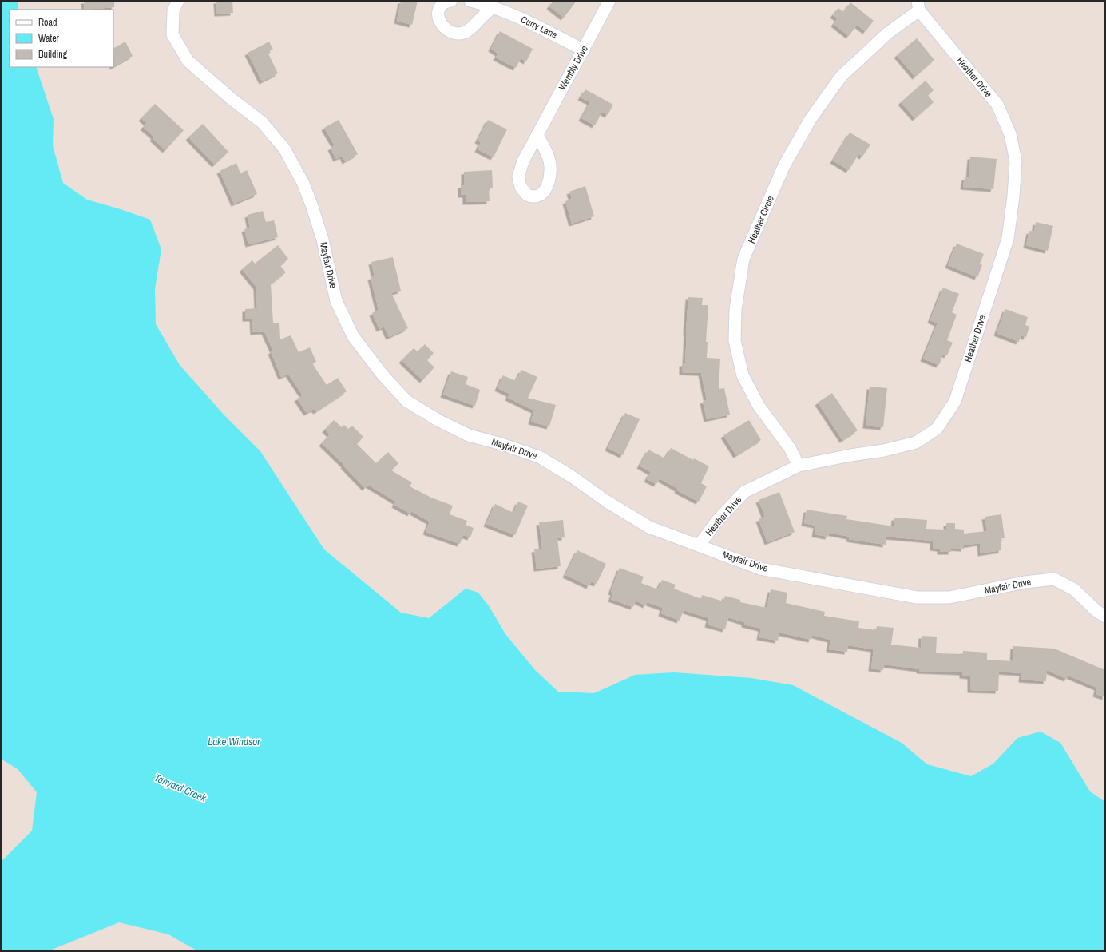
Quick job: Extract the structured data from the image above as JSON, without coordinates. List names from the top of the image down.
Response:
{
  "streets": {
    "street": [
      "Curry Lane",
      "Wembly Drive",
      "Heather Drive",
      "Heather Circle",
      "Mayfair Drive"
    ]
  },
  "crossings": [
    ["Curry Lane", "Wembly Drive"],
    ["Heather Drive", "Heather Circle"],
    ["Heather Drive", "Mayfair Drive"]
  ],
  "water": ["Lake Windsor", "Tanyard Creek"],
  "legend": ["Road", "Water", "Building"]
}
